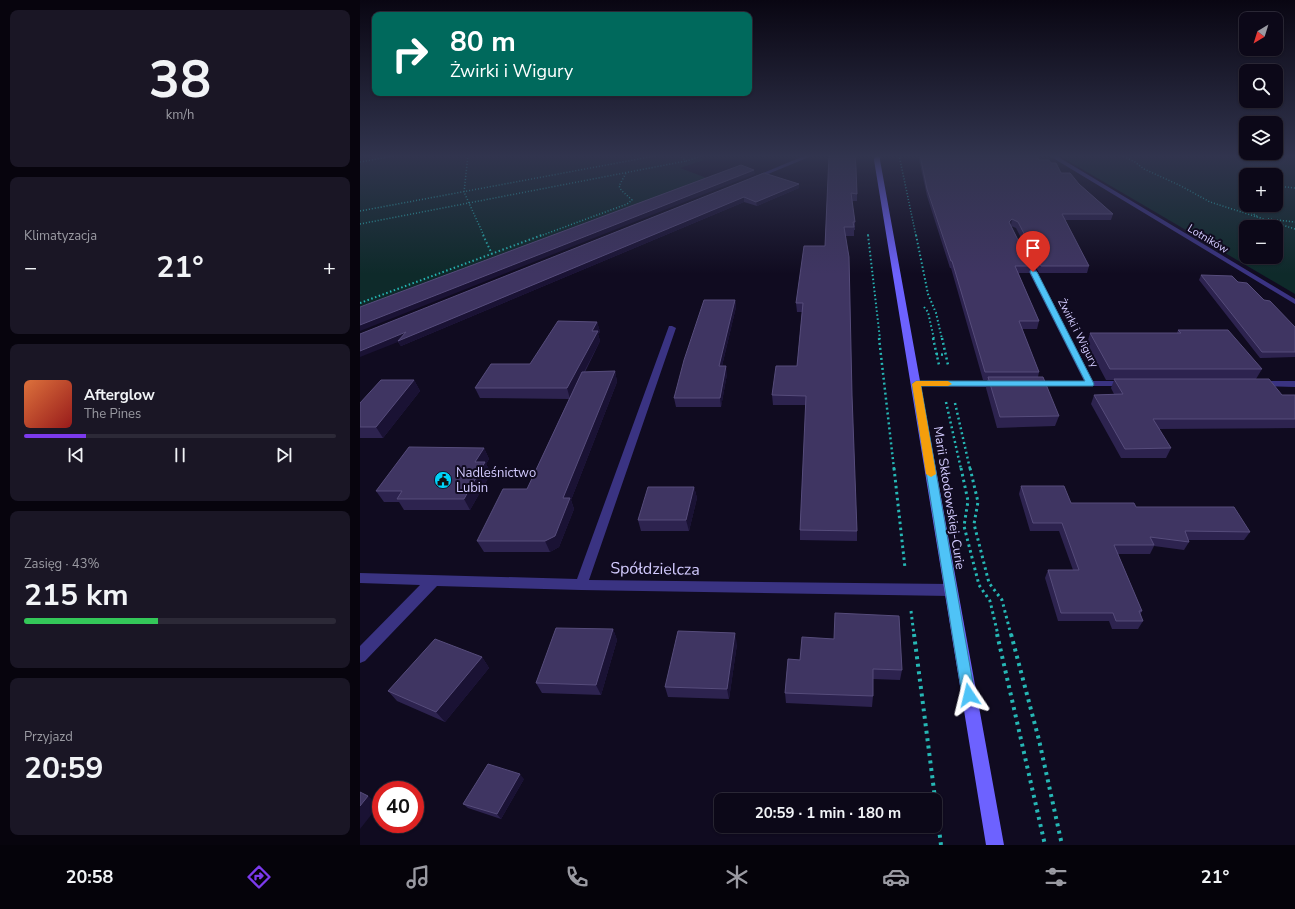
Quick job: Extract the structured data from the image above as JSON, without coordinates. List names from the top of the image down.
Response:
{
  "streets": {
    "street": [
      "Lotników",
      "Żwirki i Wigury",
      "Marii Skłodowskiej-Curie",
      "Spółdzielcza"
    ]
  },
  "crossings": [
    ["Żwirki i Wigury", "Marii Skłodowskiej-Curie"],
    ["Marii Skłodowskiej-Curie", "Spółdzielcza"]
  ],
  "places": {
    "public building": ["Nadleśnictwo Lubin"]
  },
  "north": "bottom left",
  "page": {
    "tile": [
      ["38", "km/h"],
      "Klimatyzacja",
      ["Zasięg · 43%", "215 km"],
      ["Przyjazd", "20:59"]
    ],
    "map_buttons": ["+", "−"],
    "turn": ["80 m", "Żwirki i Wigury"],
    "heat": ["−", "21°", "+"],
    "song": ["Afterglow", "The Pines"],
    "limit": "40",
    "trip": "20:59 · 1 min · 180 m",
    "tabs": ["20:58", "21°"]
  }
}
